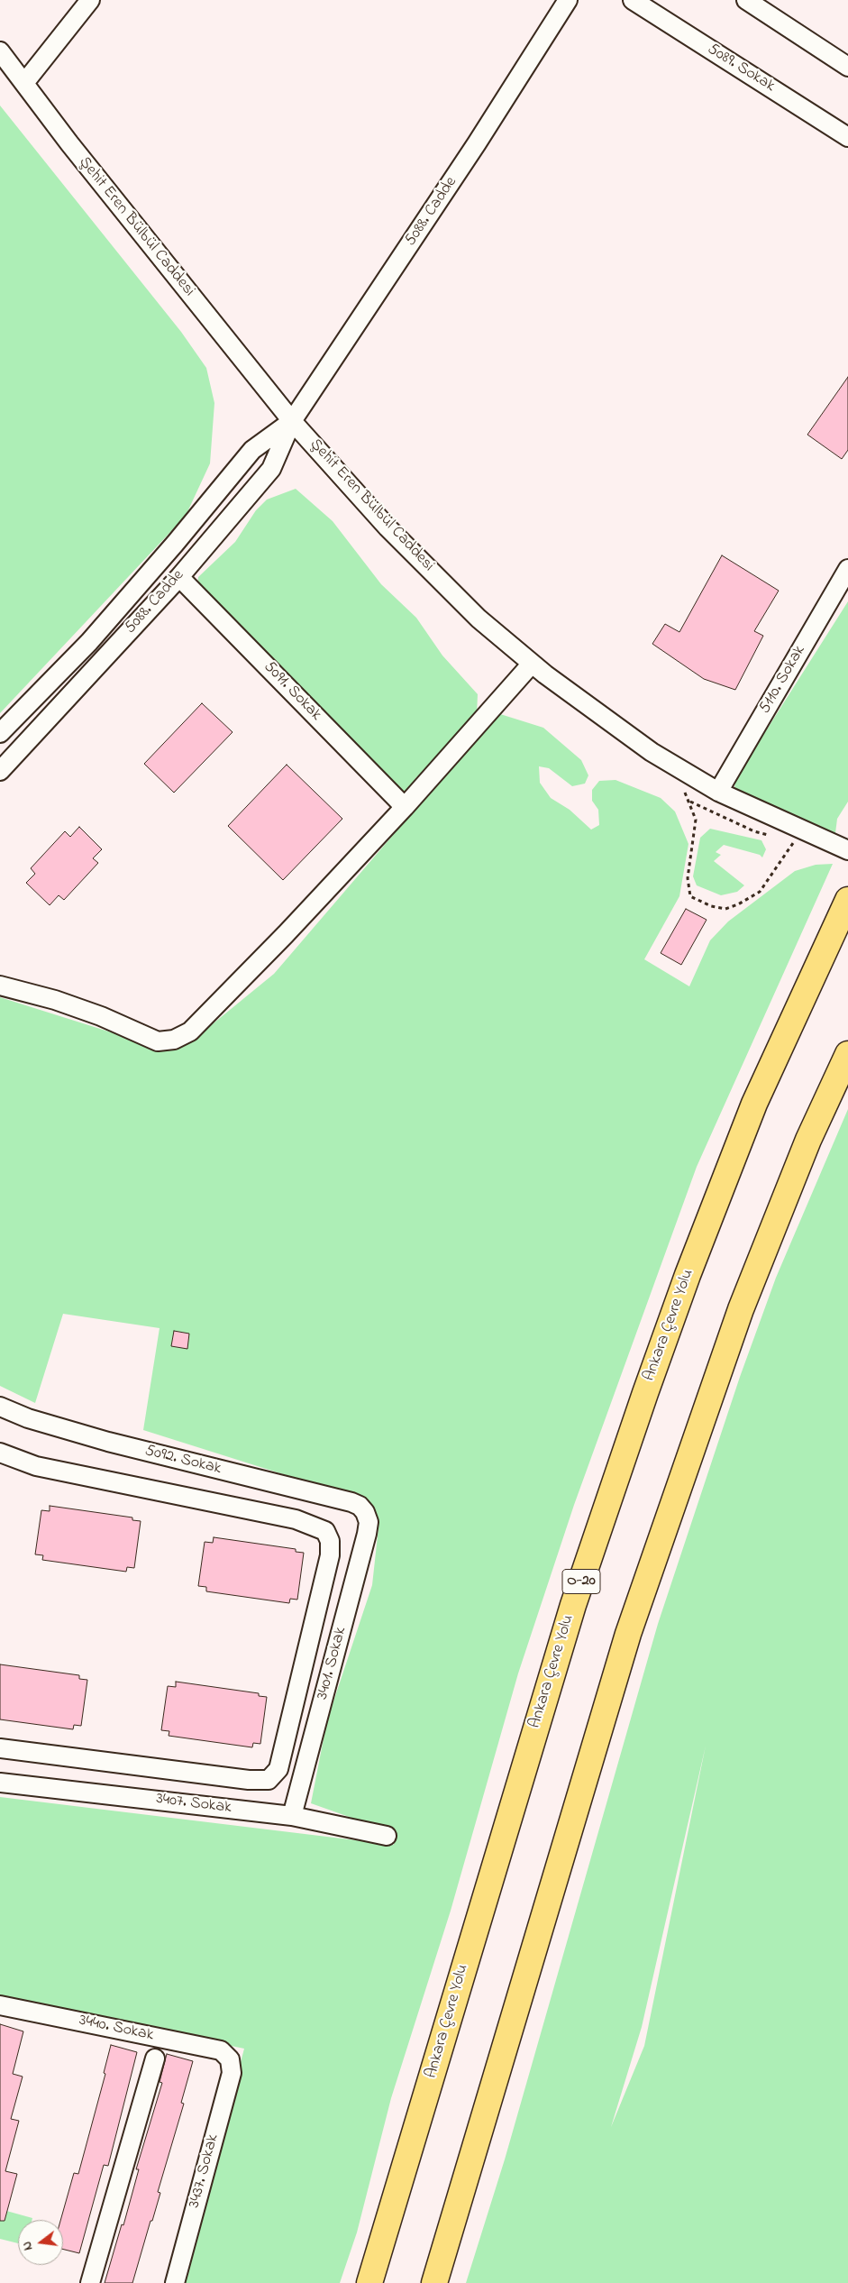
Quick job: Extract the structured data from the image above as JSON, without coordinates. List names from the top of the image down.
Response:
{
  "streets": {
    "highway": ["Ankara Çevre Yolu", "O-20"],
    "street": [
      "5089. Sokak",
      "5088. Cadde",
      "Şehit Eren Bülbül Caddesi",
      "5110. Sokak",
      "5091. Sokak",
      "5092. Sokak",
      "3401. Sokak",
      "3407. Sokak",
      "3440. Sokak",
      "3437. Sokak"
    ]
  },
  "crossings": [
    ["5088. Cadde", "Şehit Eren Bülbül Caddesi"],
    ["5088. Cadde", "5091. Sokak"],
    ["Şehit Eren Bülbül Caddesi", "5110. Sokak"],
    ["5092. Sokak", "3401. Sokak"],
    ["3401. Sokak", "3407. Sokak"],
    ["3440. Sokak", "3437. Sokak"]
  ],
  "north": "left"
}
